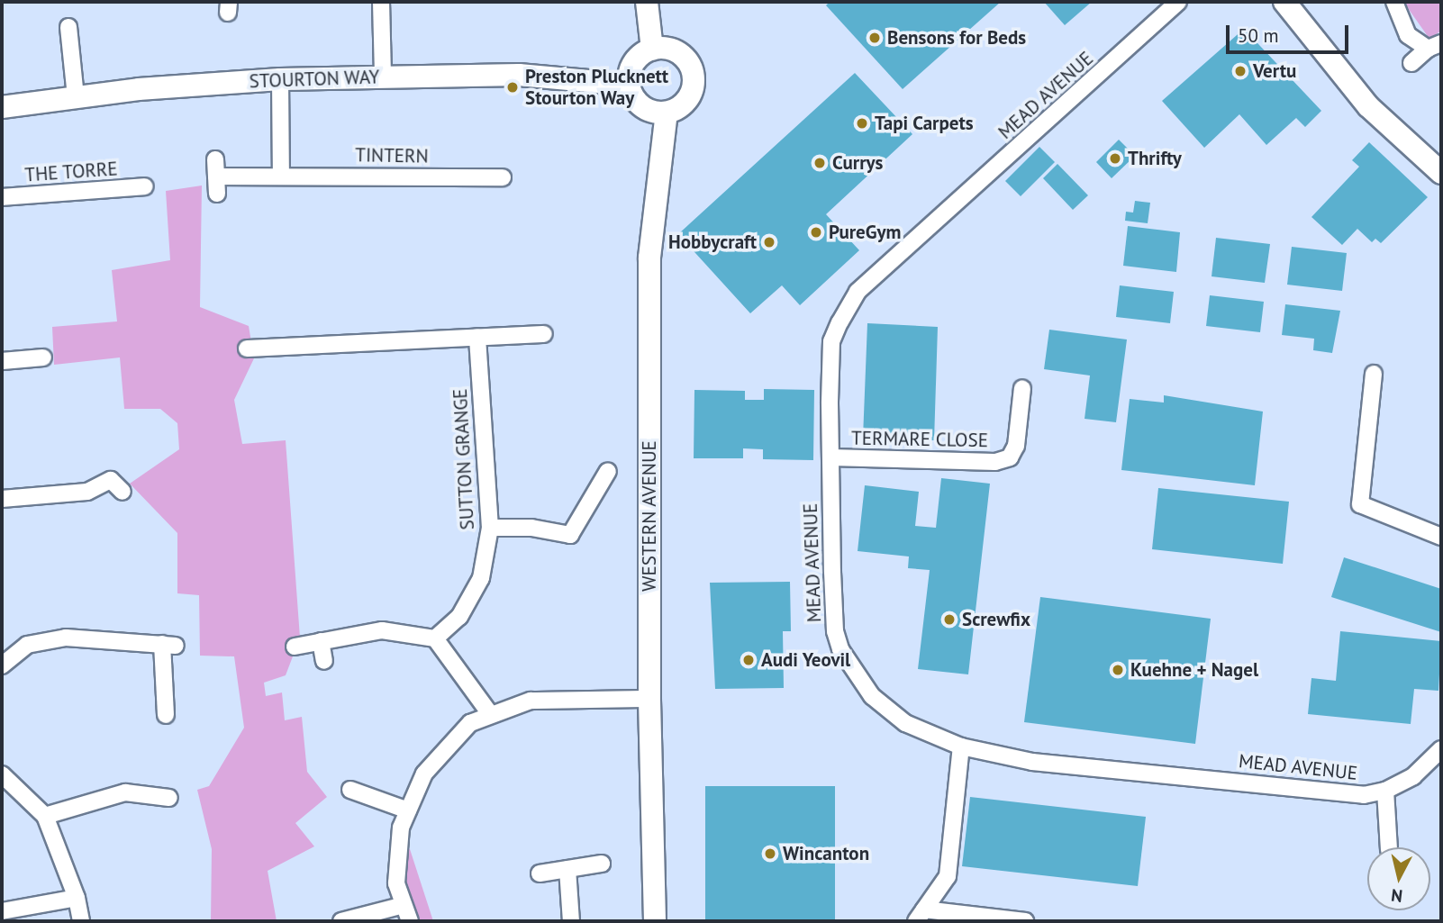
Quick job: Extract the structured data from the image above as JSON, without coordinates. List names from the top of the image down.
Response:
{
  "streets": {
    "street": [
      "STOURTON WAY",
      "MEAD AVENUE",
      "TINTERN",
      "THE TORRE",
      "TERMARE CLOSE",
      "SUTTON GRANGE",
      "WESTERN AVENUE"
    ]
  },
  "crossings": [
    ["STOURTON WAY", "WESTERN AVENUE"],
    ["MEAD AVENUE", "TERMARE CLOSE"]
  ],
  "places": [
    "Bensons for Beds",
    "Vertu",
    "Preston Plucknett Stourton Way",
    "Tapi Carpets",
    "Thrifty",
    "Currys",
    "PureGym",
    "Hobbycraft",
    "Screwfix",
    "Audi Yeovil",
    "Kuehne + Nagel",
    "Wincanton"
  ],
  "scale_bar": "50 m",
  "north": "bottom"
}
